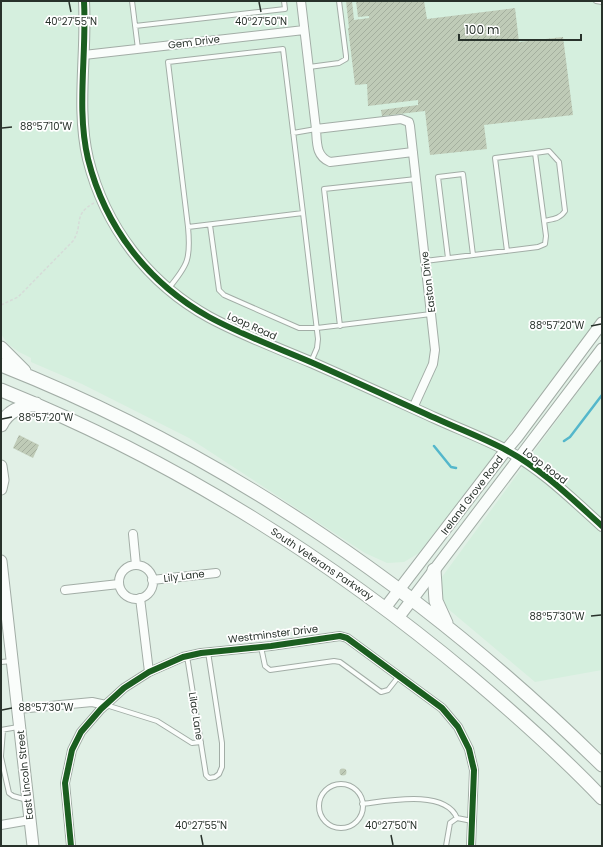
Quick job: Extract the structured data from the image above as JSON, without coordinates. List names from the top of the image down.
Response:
{
  "streets": {
    "highway": ["South Veterans Parkway"],
    "main road": ["Ireland Grove Road", "East Lincoln Street"],
    "street": [
      "Gem Drive",
      "Easton Drive",
      "Loop Road",
      "Lily Lane",
      "Westminster Drive"
    ],
    "lane": ["Lilac Lane"]
  },
  "crossings": [
    ["Gem Drive", "Loop Road"],
    ["Easton Drive", "Loop Road"],
    ["Loop Road", "Ireland Grove Road"],
    ["Ireland Grove Road", "South Veterans Parkway"],
    ["Westminster Drive", "Lilac Lane"]
  ],
  "scale_bar": "100 m",
  "coordinates": [
    "40°27'55\"N",
    "40°27'50\"N",
    "88°57'10\"W",
    "88°57'20\"W",
    "88°57'30\"W"
  ]
}
